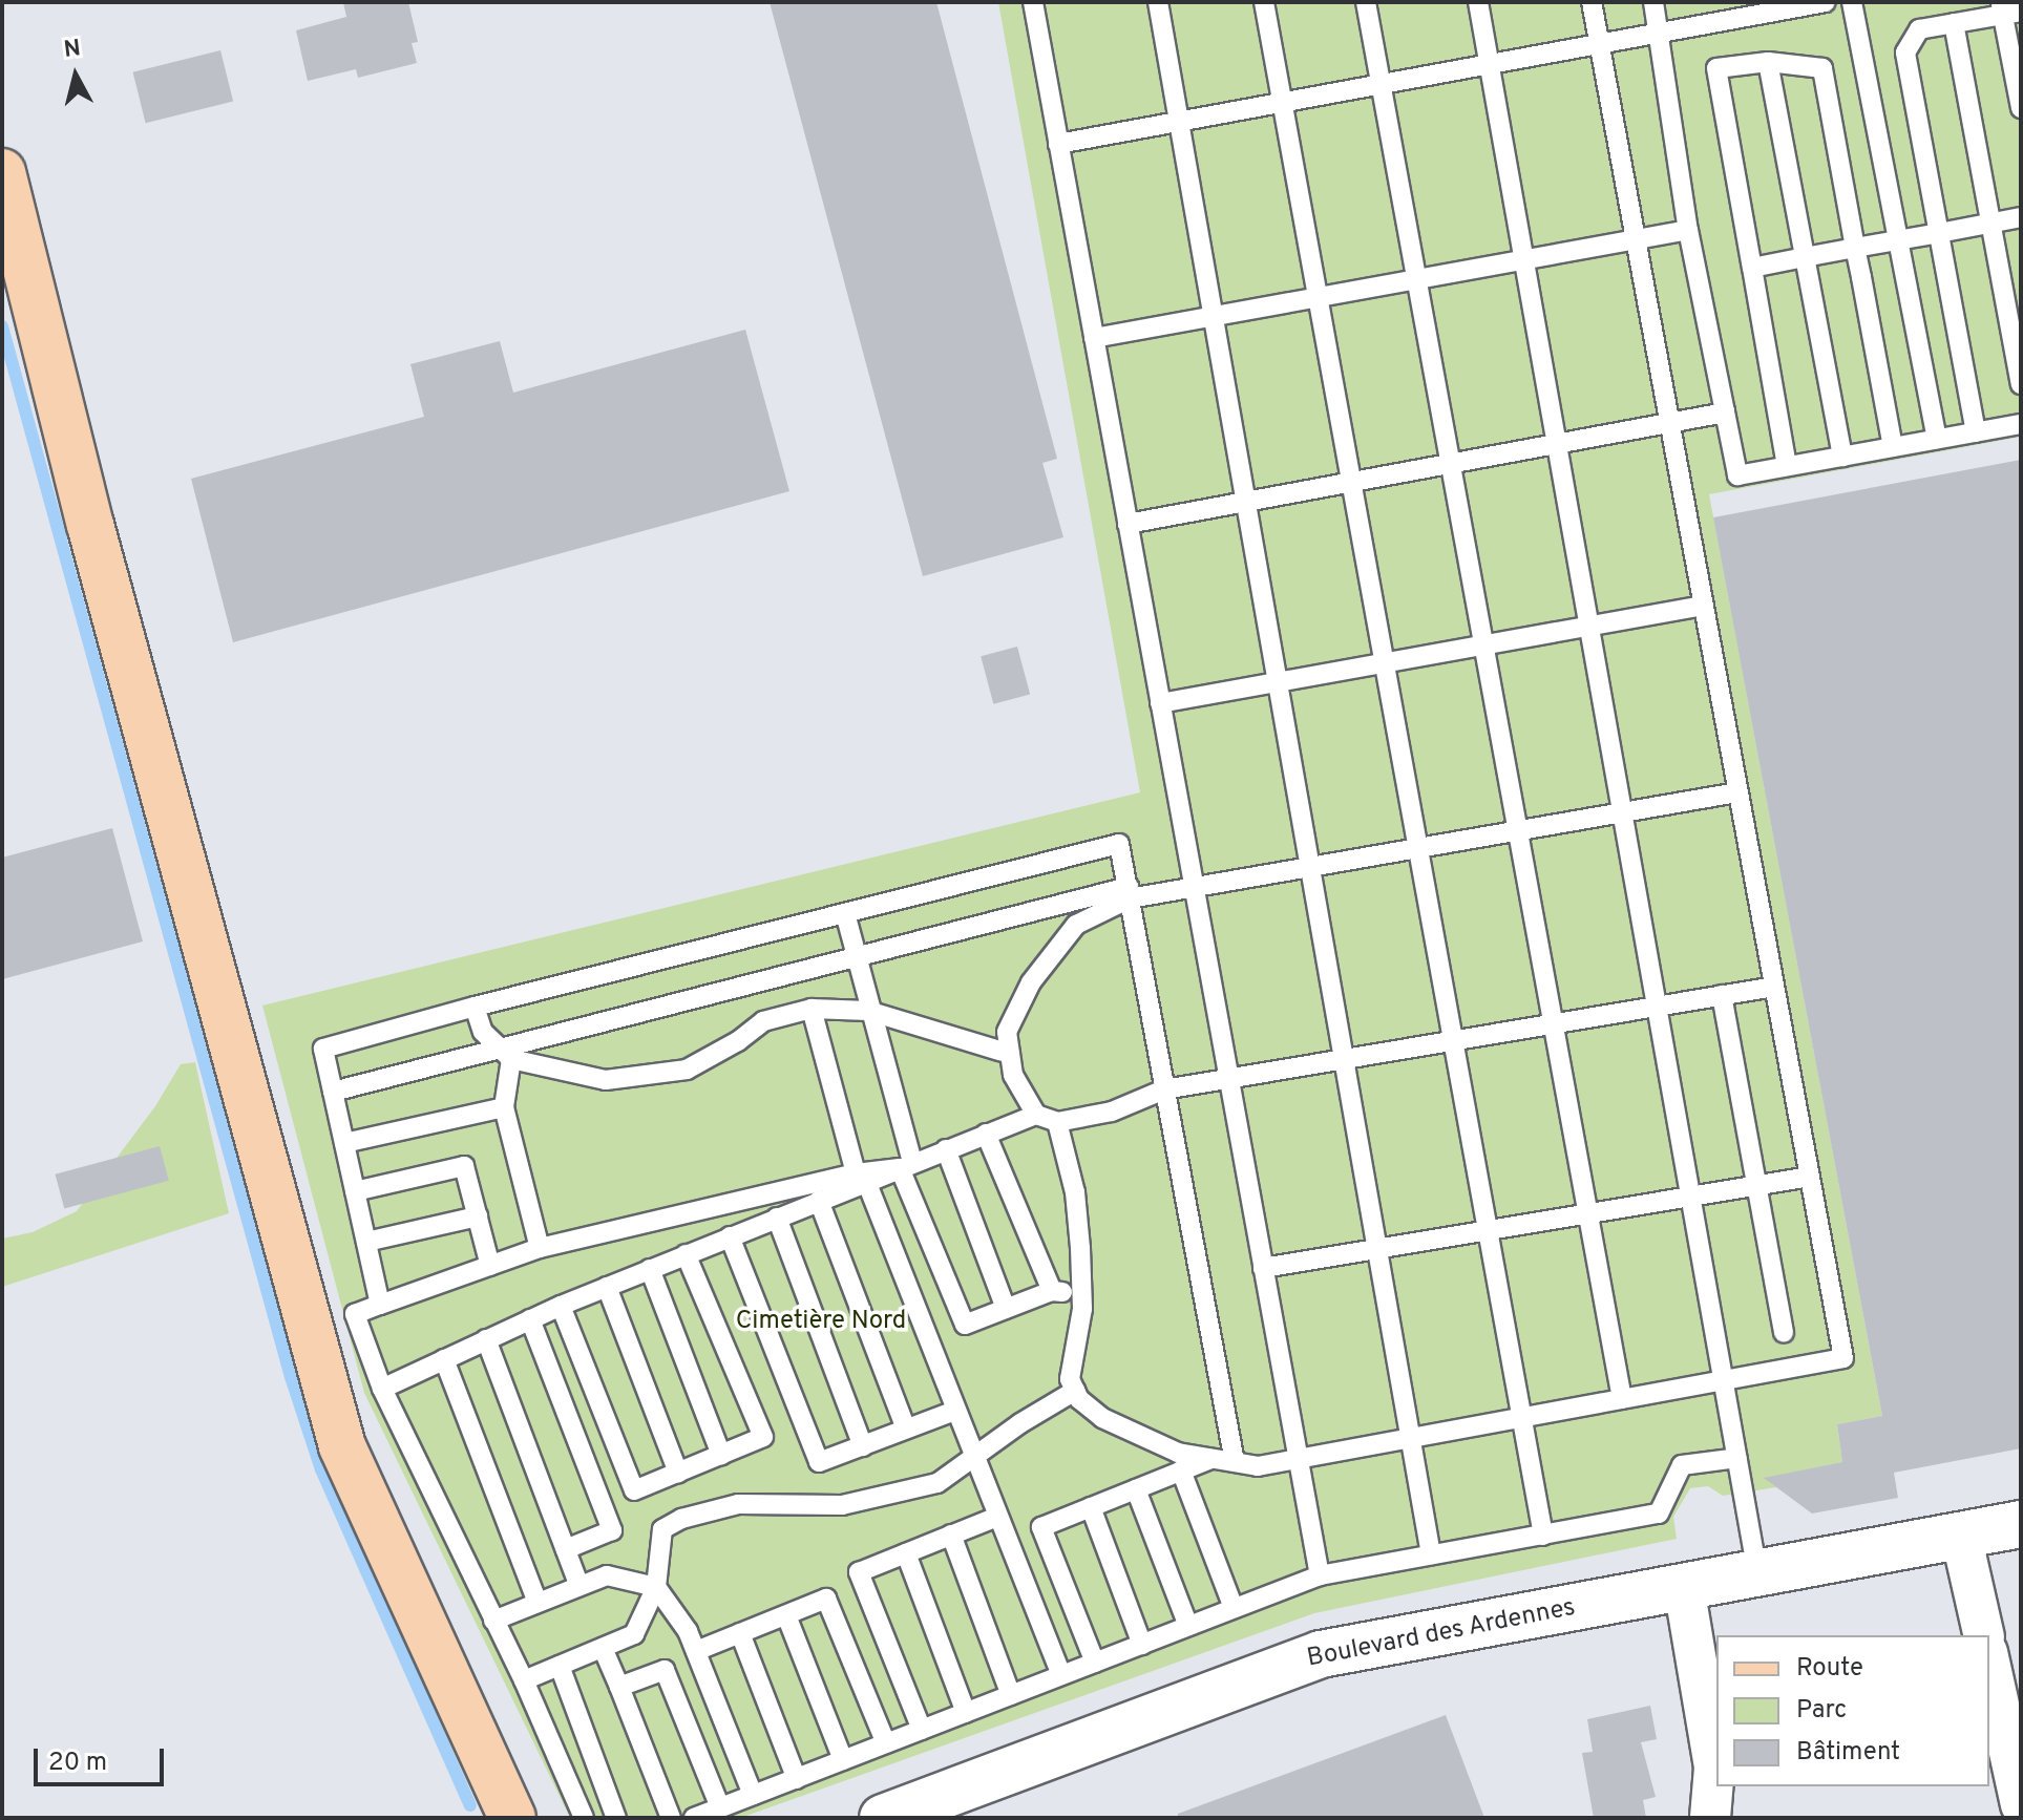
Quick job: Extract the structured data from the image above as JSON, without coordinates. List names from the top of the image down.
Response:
{
  "streets": {
    "main road": ["Boulevard des Ardennes"]
  },
  "parks": ["Cimetière Nord"],
  "legend": ["Route", "Parc", "Bâtiment"],
  "scale_bar": "20 m",
  "north": "top"
}
